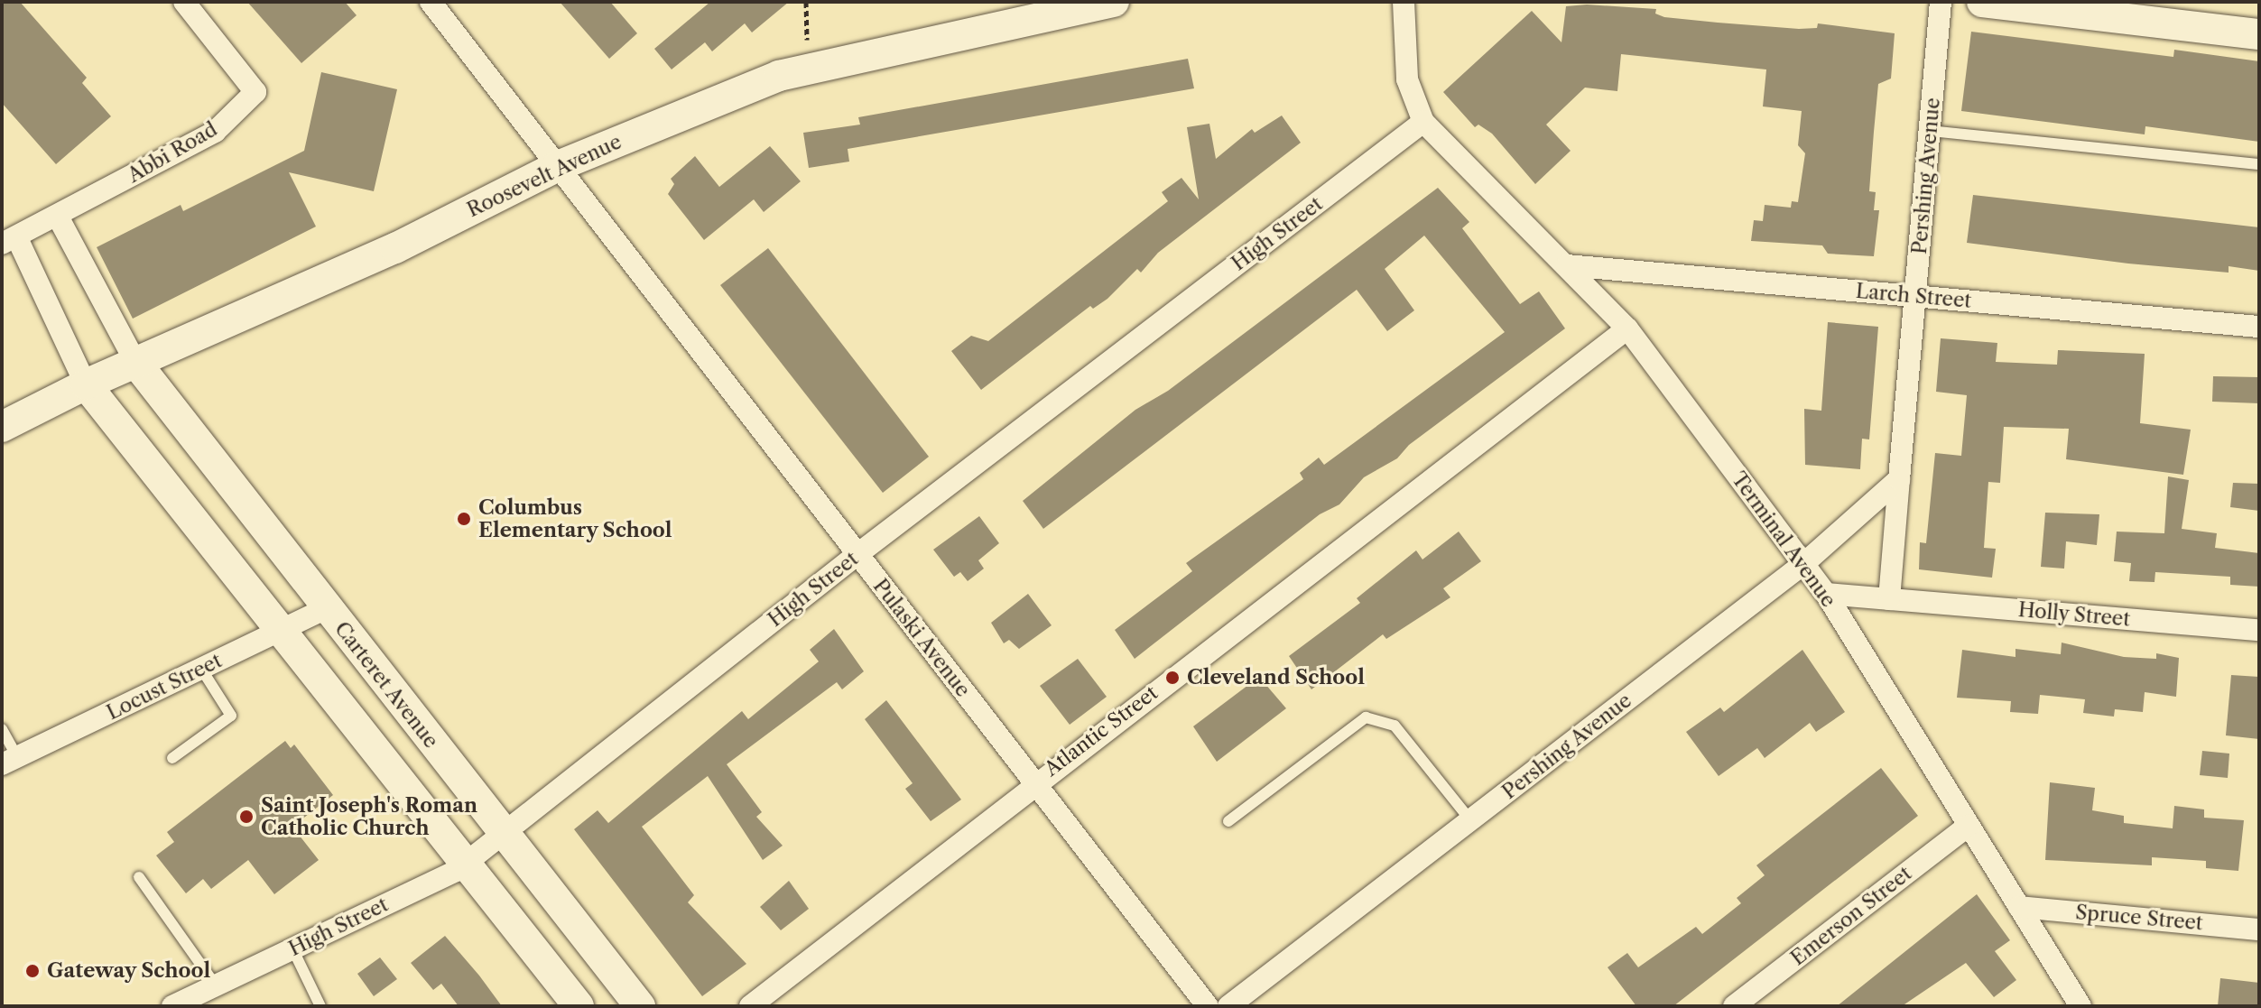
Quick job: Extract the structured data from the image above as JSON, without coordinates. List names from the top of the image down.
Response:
{
  "streets": {
    "street": [
      "Abbi Road",
      "Roosevelt Avenue",
      "Pershing Avenue",
      "High Street",
      "Larch Street",
      "Terminal Avenue",
      "Holly Street",
      "Pulaski Avenue",
      "Carteret Avenue",
      "Locust Street",
      "Atlantic Street",
      "Emerson Street",
      "Spruce Street"
    ]
  },
  "crossings": [
    ["Abbi Road", "Roosevelt Avenue"],
    ["Roosevelt Avenue", "Pulaski Avenue"],
    ["Roosevelt Avenue", "Carteret Avenue"],
    ["Pershing Avenue", "Larch Street"],
    ["Pershing Avenue", "Terminal Avenue"],
    ["Pershing Avenue", "Holly Street"],
    ["High Street", "Terminal Avenue"],
    ["High Street", "Pulaski Avenue"],
    ["High Street", "Carteret Avenue"],
    ["Larch Street", "Terminal Avenue"],
    ["Terminal Avenue", "Holly Street"],
    ["Terminal Avenue", "Atlantic Street"],
    ["Terminal Avenue", "Emerson Street"],
    ["Terminal Avenue", "Spruce Street"],
    ["Pulaski Avenue", "Atlantic Street"],
    ["Carteret Avenue", "Locust Street"]
  ],
  "places": [
    "Columbus Elementary School",
    "Cleveland School",
    "Saint Joseph's Roman Catholic Church",
    "Gateway School"
  ]
}
